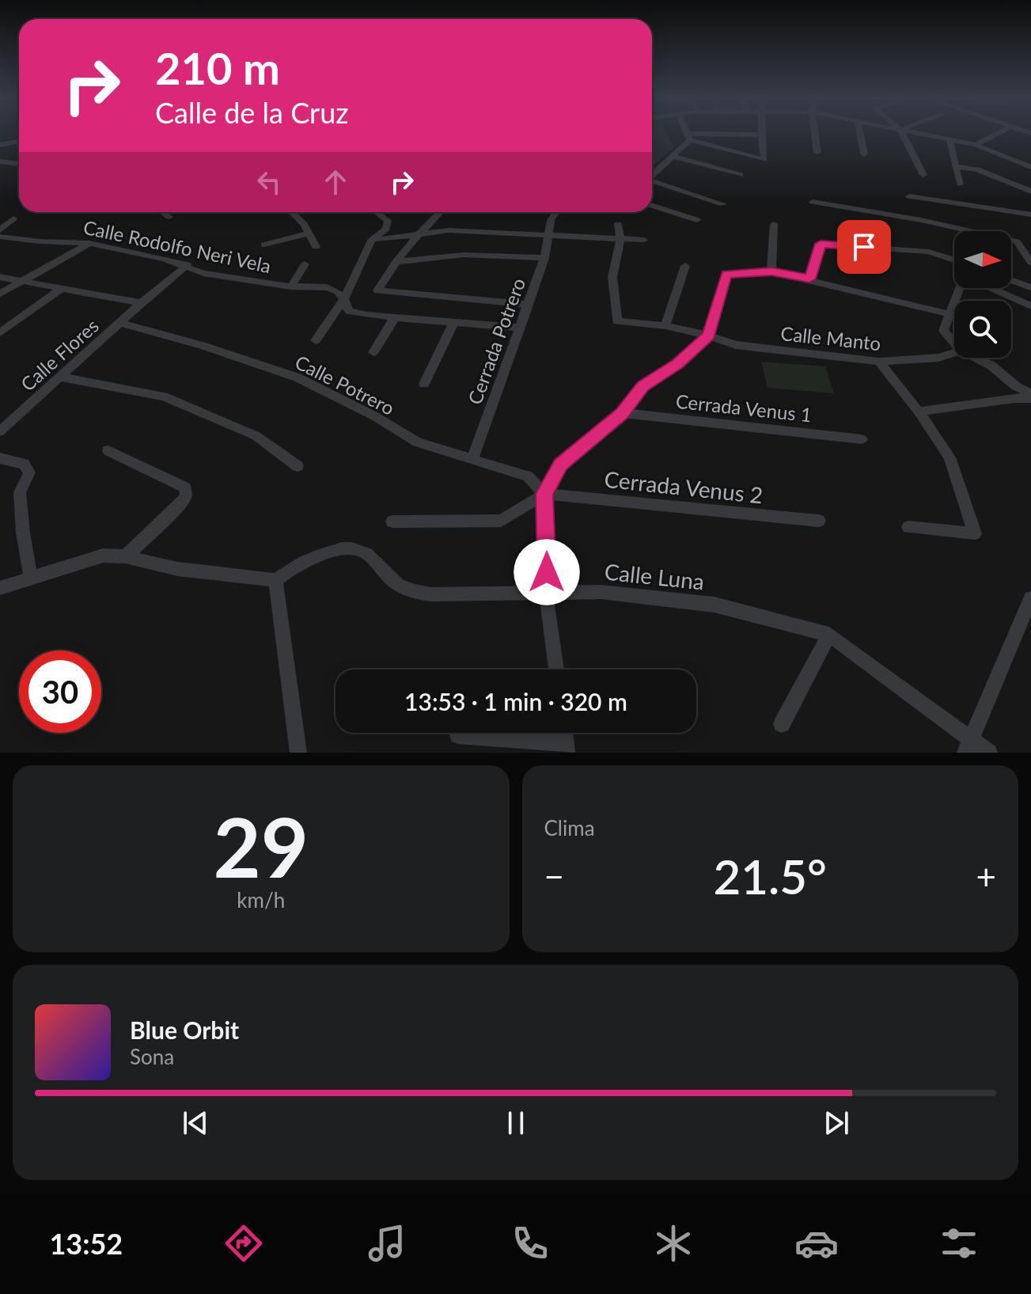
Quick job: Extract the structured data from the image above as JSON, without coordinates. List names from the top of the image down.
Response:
{
  "streets": {
    "street": [
      "Calle Rodolfo Neri Vela",
      "Calle Manto",
      "Cerrada Potrero",
      "Calle Flores",
      "Calle Potrero",
      "Cerrada Venus 1",
      "Cerrada Venus 2",
      "Calle Luna"
    ]
  },
  "crossings": [
    ["Calle Rodolfo Neri Vela", "Calle Flores"],
    ["Cerrada Potrero", "Calle Potrero"],
    ["Calle Flores", "Calle Potrero"],
    ["Calle Potrero", "Cerrada Venus 2"]
  ],
  "north": "right",
  "page": {
    "turn": ["210 m", "Calle de la Cruz"],
    "limit": "30",
    "trip": "13:53 · 1 min · 320 m",
    "tile": [
      ["29", "km/h"],
      "Clima"
    ],
    "heat": ["−", "21.5°", "+"],
    "song": ["Blue Orbit", "Sona"],
    "tabs": "13:52"
  }
}
